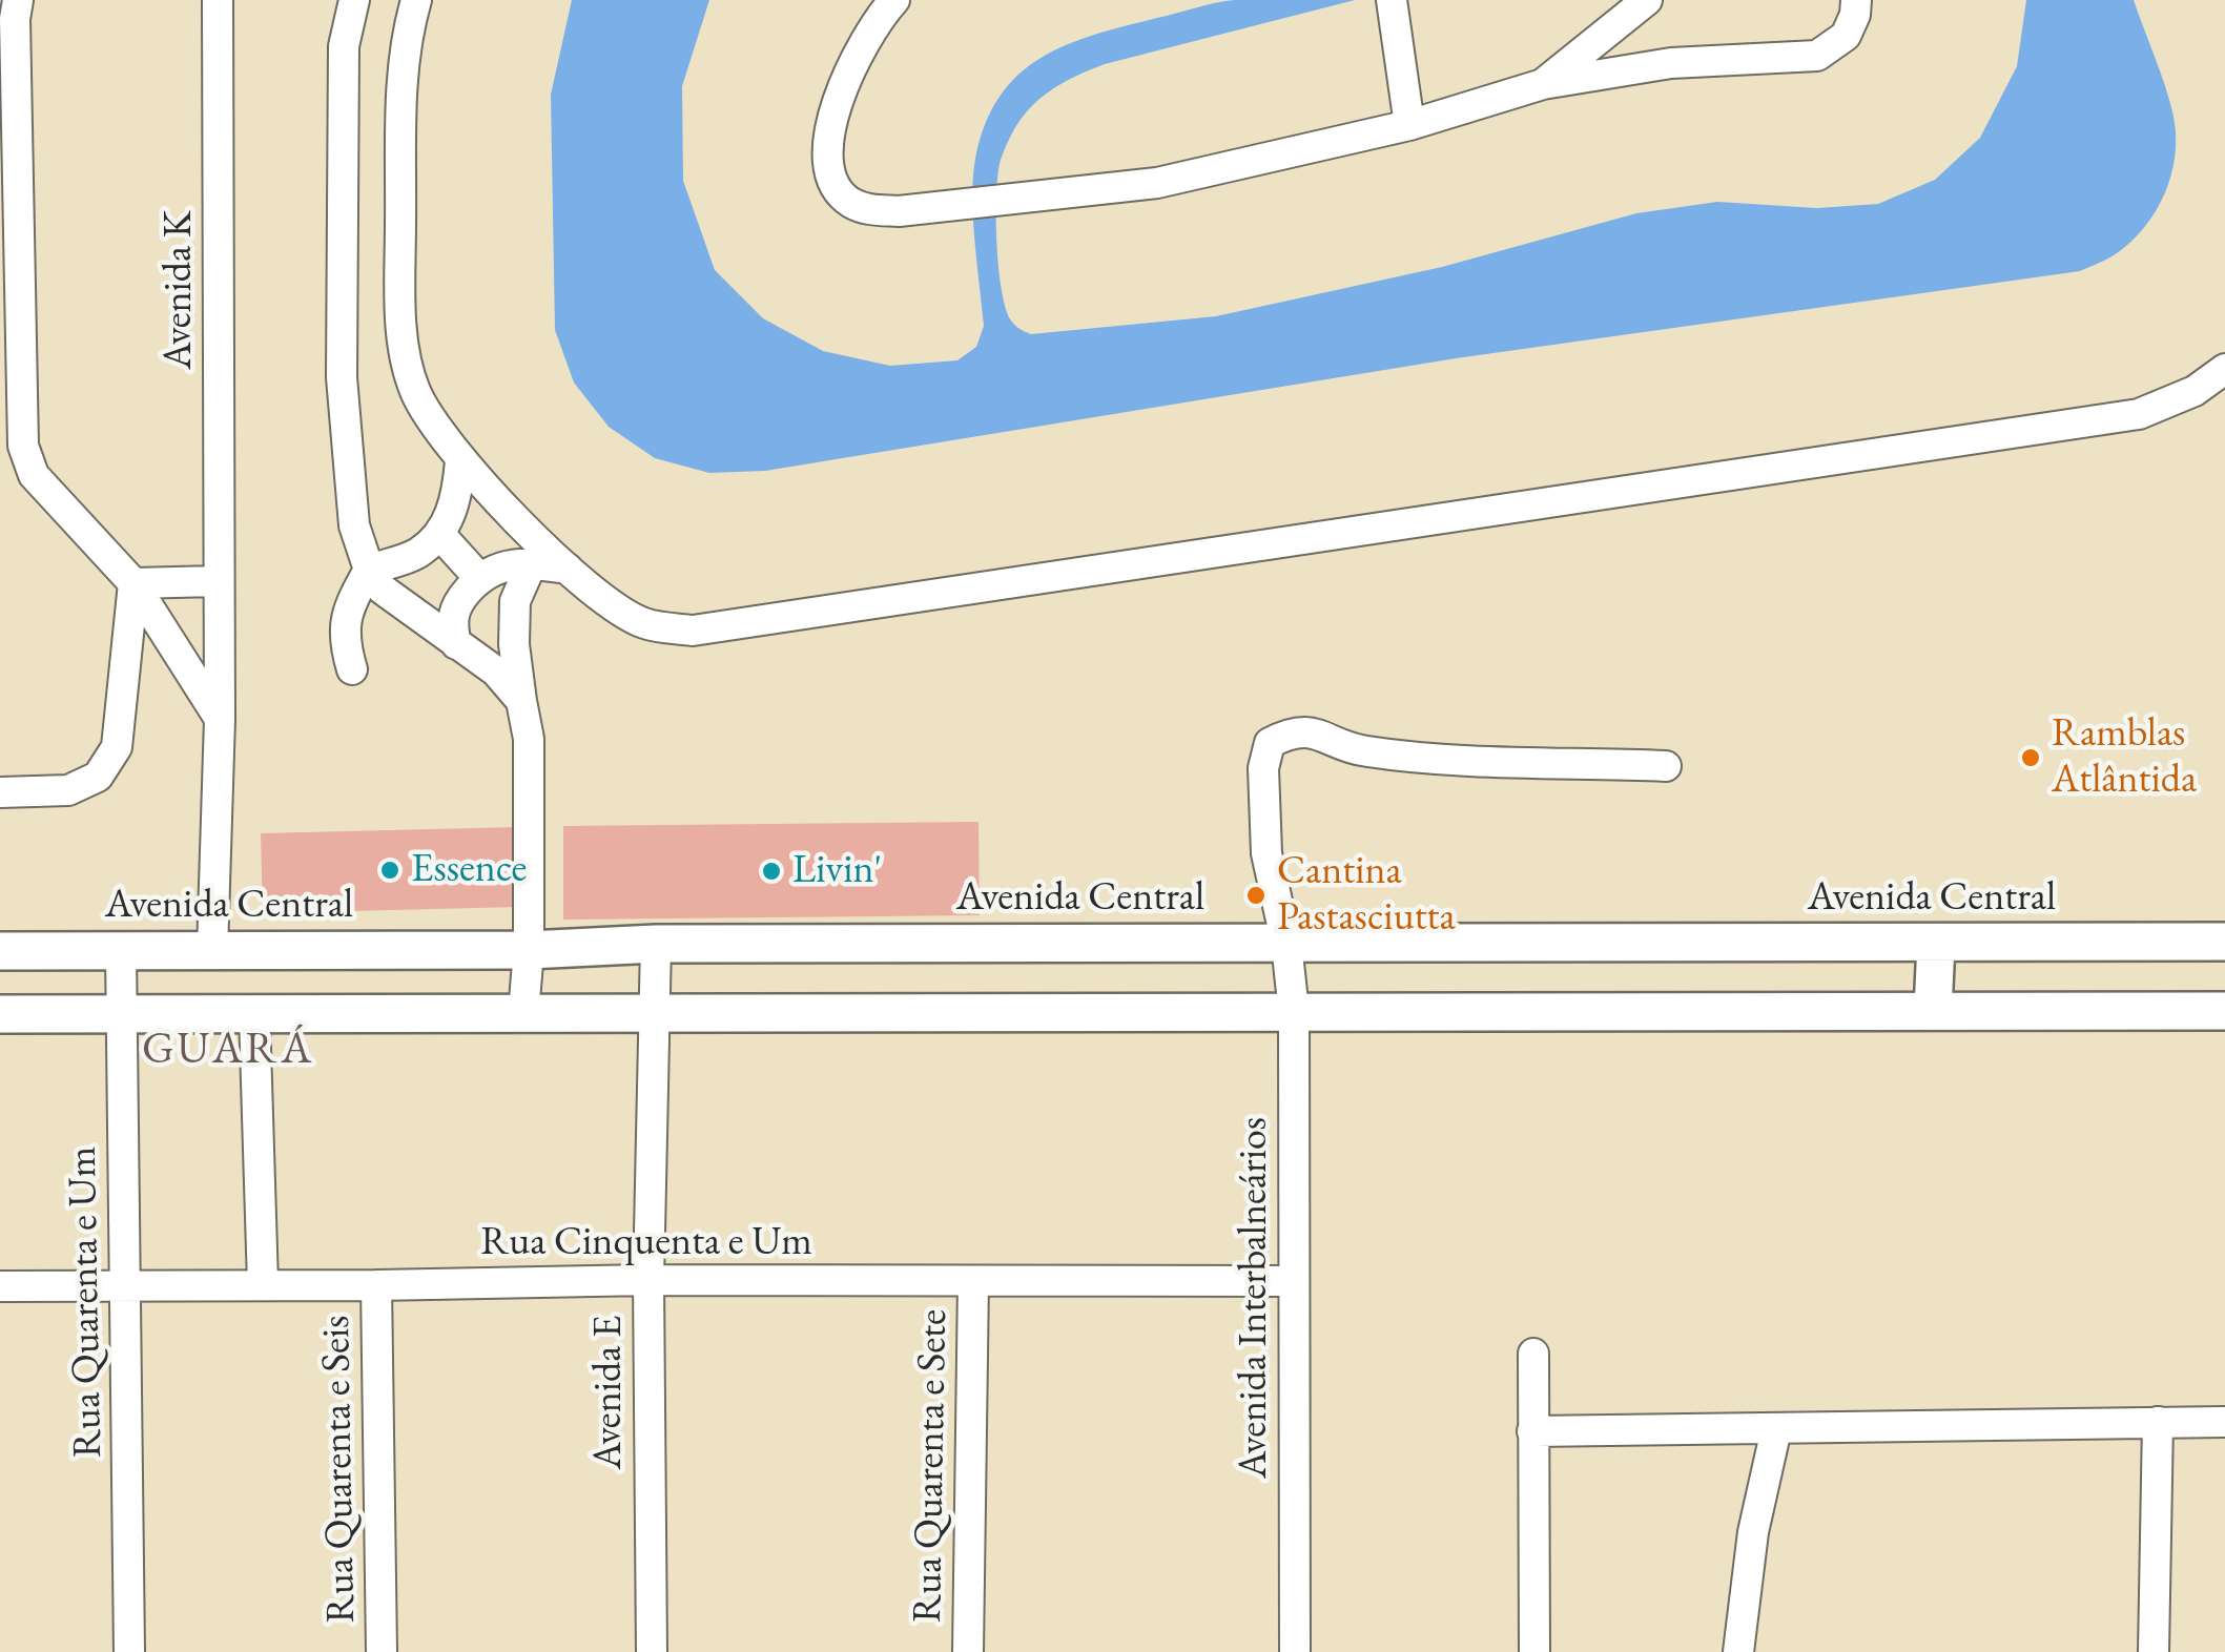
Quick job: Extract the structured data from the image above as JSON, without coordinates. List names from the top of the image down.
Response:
{
  "streets": {
    "main road": ["Avenida Central"],
    "street": [
      "Avenida K",
      "Rua Cinquenta e Um",
      "Avenida Interbalneários",
      "Rua Quarenta e Um",
      "Avenida E",
      "Rua Quarenta e Sete",
      "Rua Quarenta e Seis"
    ]
  },
  "crossings": [
    ["Avenida K", "Avenida Central"],
    ["Avenida Central", "Avenida Interbalneários"],
    ["Avenida Central", "Rua Quarenta e Um"],
    ["Avenida Central", "Avenida E"],
    ["Rua Cinquenta e Um", "Avenida Interbalneários"],
    ["Rua Cinquenta e Um", "Rua Quarenta e Um"],
    ["Rua Cinquenta e Um", "Avenida E"],
    ["Rua Cinquenta e Um", "Rua Quarenta e Sete"],
    ["Rua Cinquenta e Um", "Rua Quarenta e Seis"]
  ],
  "districts": ["GUARÁ"],
  "places": [
    "Ramblas Atlântida",
    "Essence",
    "Livin'",
    "Cantina Pastasciutta"
  ]
}
